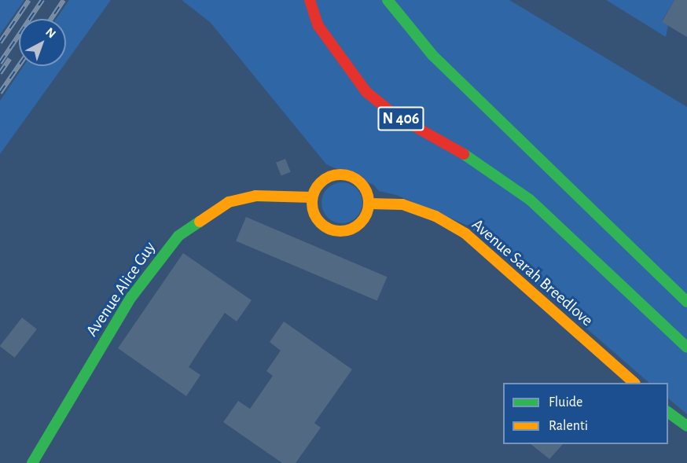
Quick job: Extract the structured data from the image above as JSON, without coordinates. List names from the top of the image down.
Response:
{
  "streets": {
    "main road": ["N 406", "Avenue Sarah Breedlove", "Avenue Alice Guy"]
  },
  "crossings": [
    ["Avenue Sarah Breedlove", "Avenue Alice Guy"]
  ],
  "legend": ["Fluide", "Ralenti"],
  "north": "top right"
}
